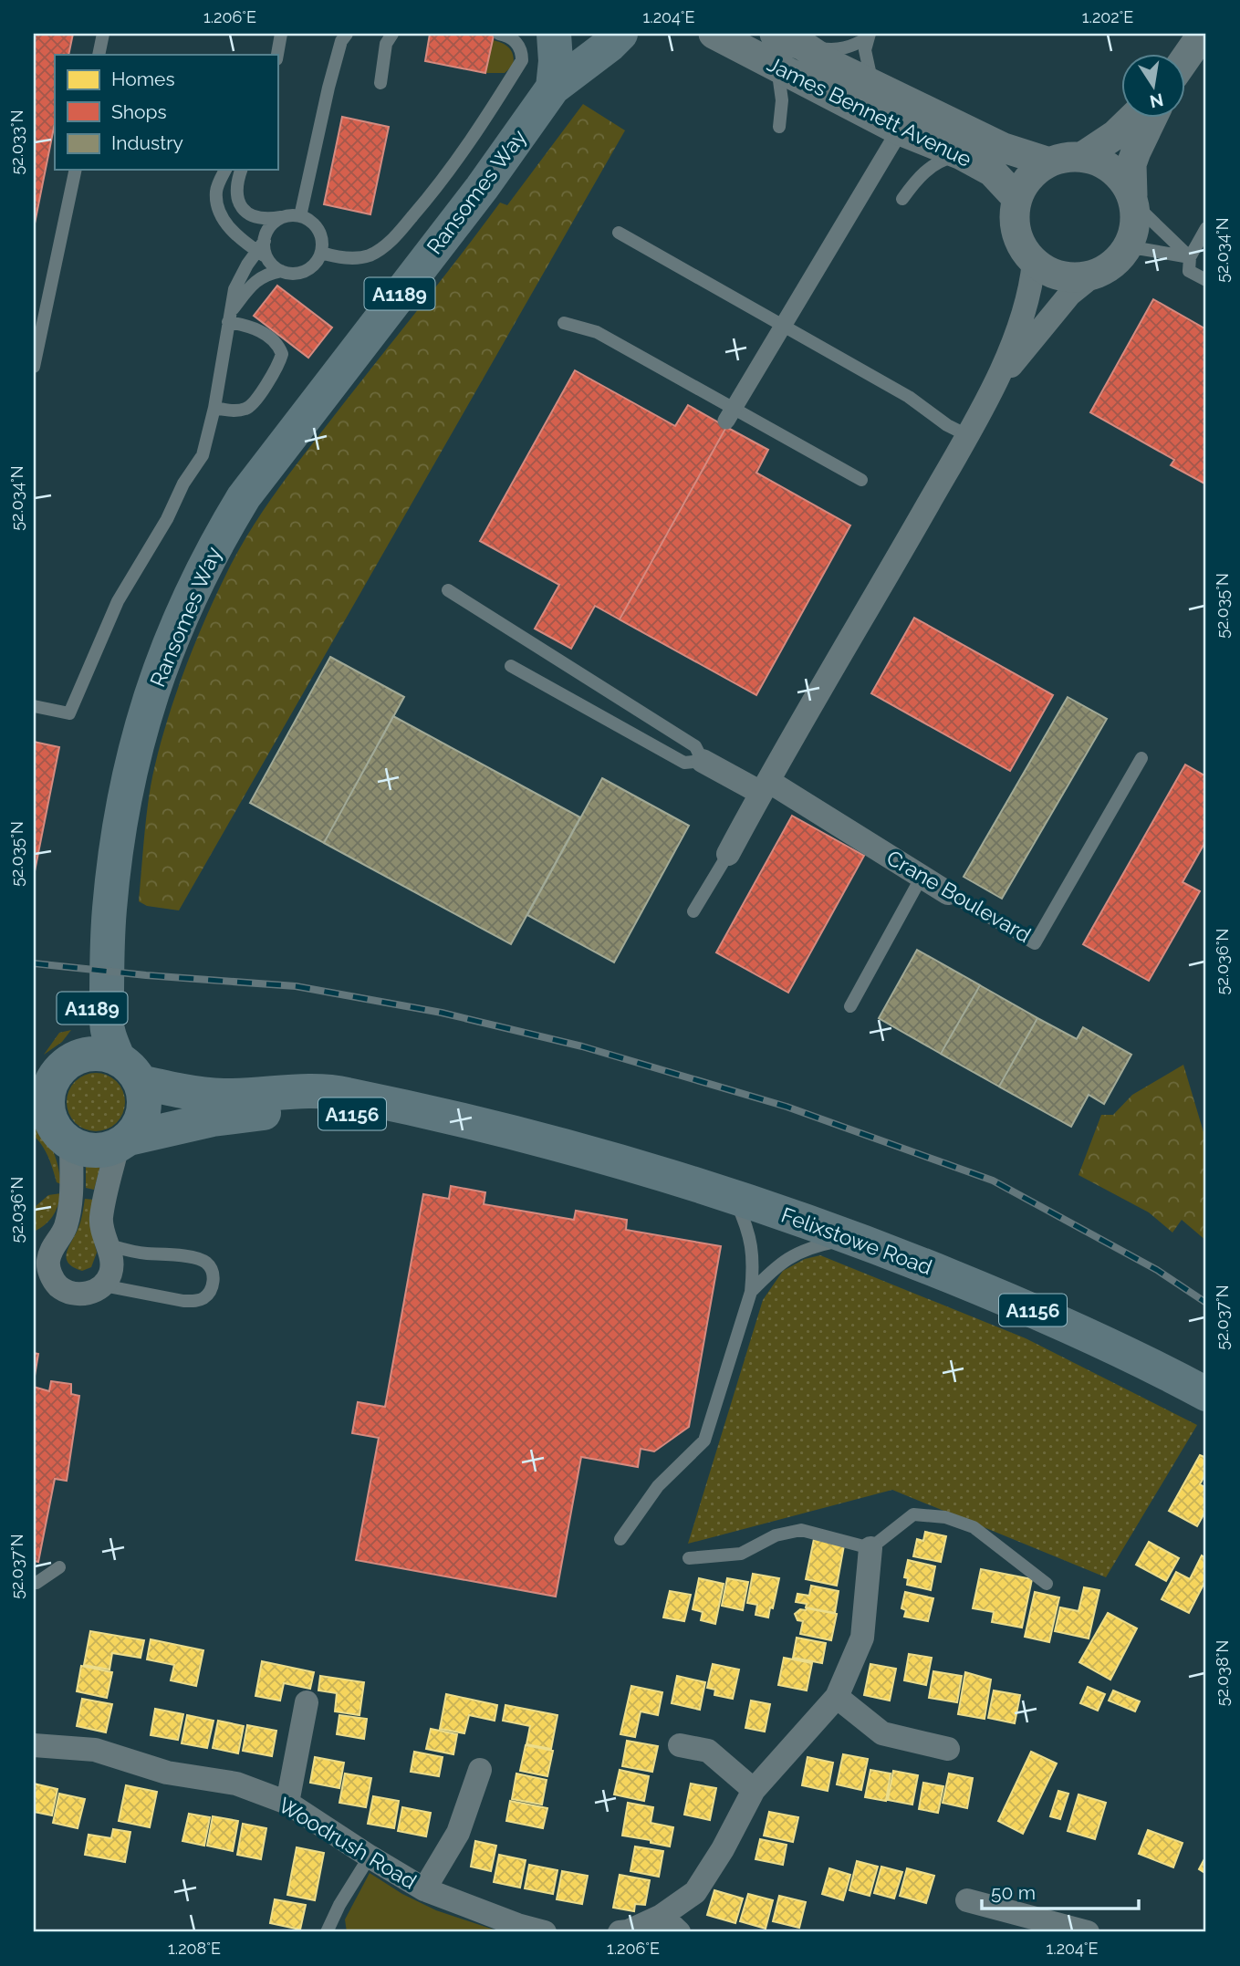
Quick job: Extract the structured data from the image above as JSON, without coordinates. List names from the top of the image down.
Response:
{
  "streets": {
    "main road": [
      "Ransomes Way",
      "A1189",
      "A1156",
      "Felixstowe Road"
    ],
    "street": ["James Bennett Avenue", "Crane Boulevard", "Woodrush Road"]
  },
  "crossings": [
    ["Ransomes Way", "Felixstowe Road"]
  ],
  "legend": ["Homes", "Shops", "Industry"],
  "scale_bar": "50 m",
  "north": "bottom",
  "coordinates": [
    "1.206°E",
    "1.204°E",
    "1.202°E",
    "52.033°N",
    "52.034°N",
    "52.035°N",
    "52.036°N",
    "52.037°N",
    "52.038°N",
    "1.208°E"
  ]
}
